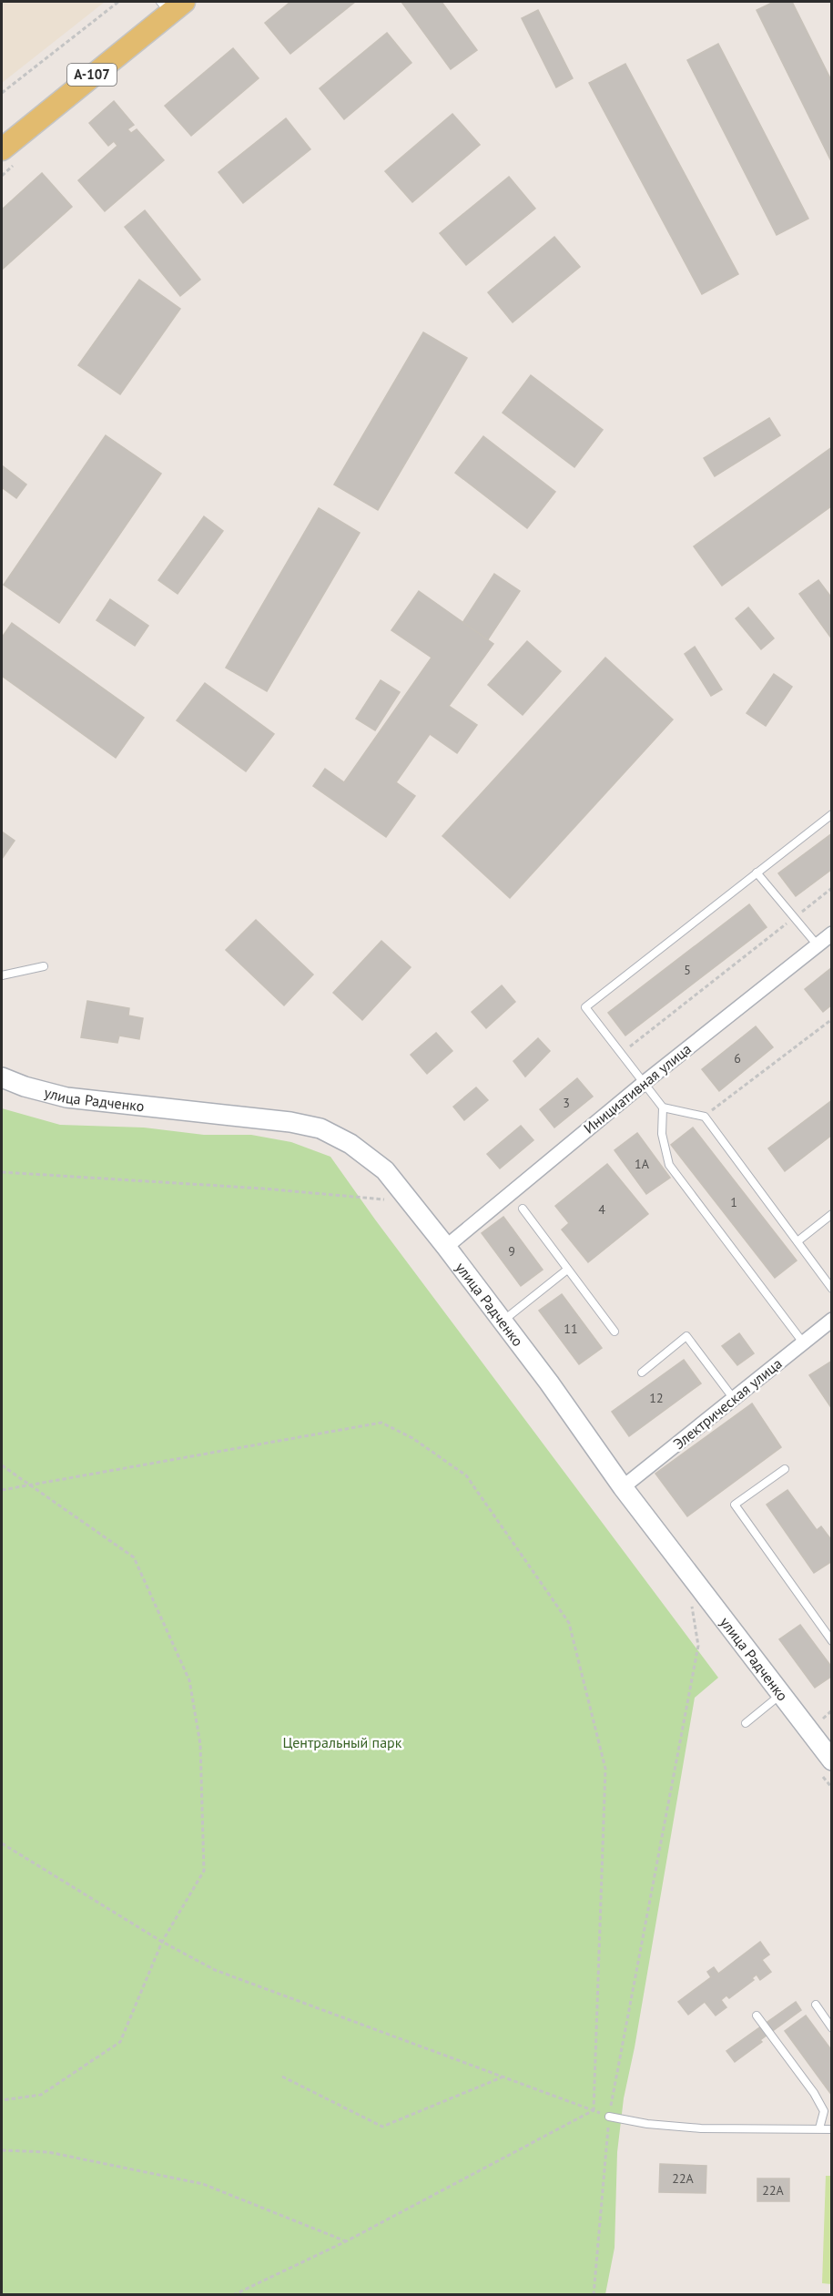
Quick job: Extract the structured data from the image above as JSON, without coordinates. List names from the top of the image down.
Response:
{
  "streets": {
    "main road": ["А-107"],
    "street": ["Инициативная улица", "улица Радченко", "Электрическая улица"]
  },
  "crossings": [
    ["Инициативная улица", "улица Радченко"],
    ["улица Радченко", "Электрическая улица"]
  ],
  "parks": ["Центральный парк"],
  "house_numbers": [
    "5",
    "6",
    "3",
    "1А",
    "1",
    "4",
    "9",
    "11",
    "12",
    "22А",
    "22А"
  ]
}
